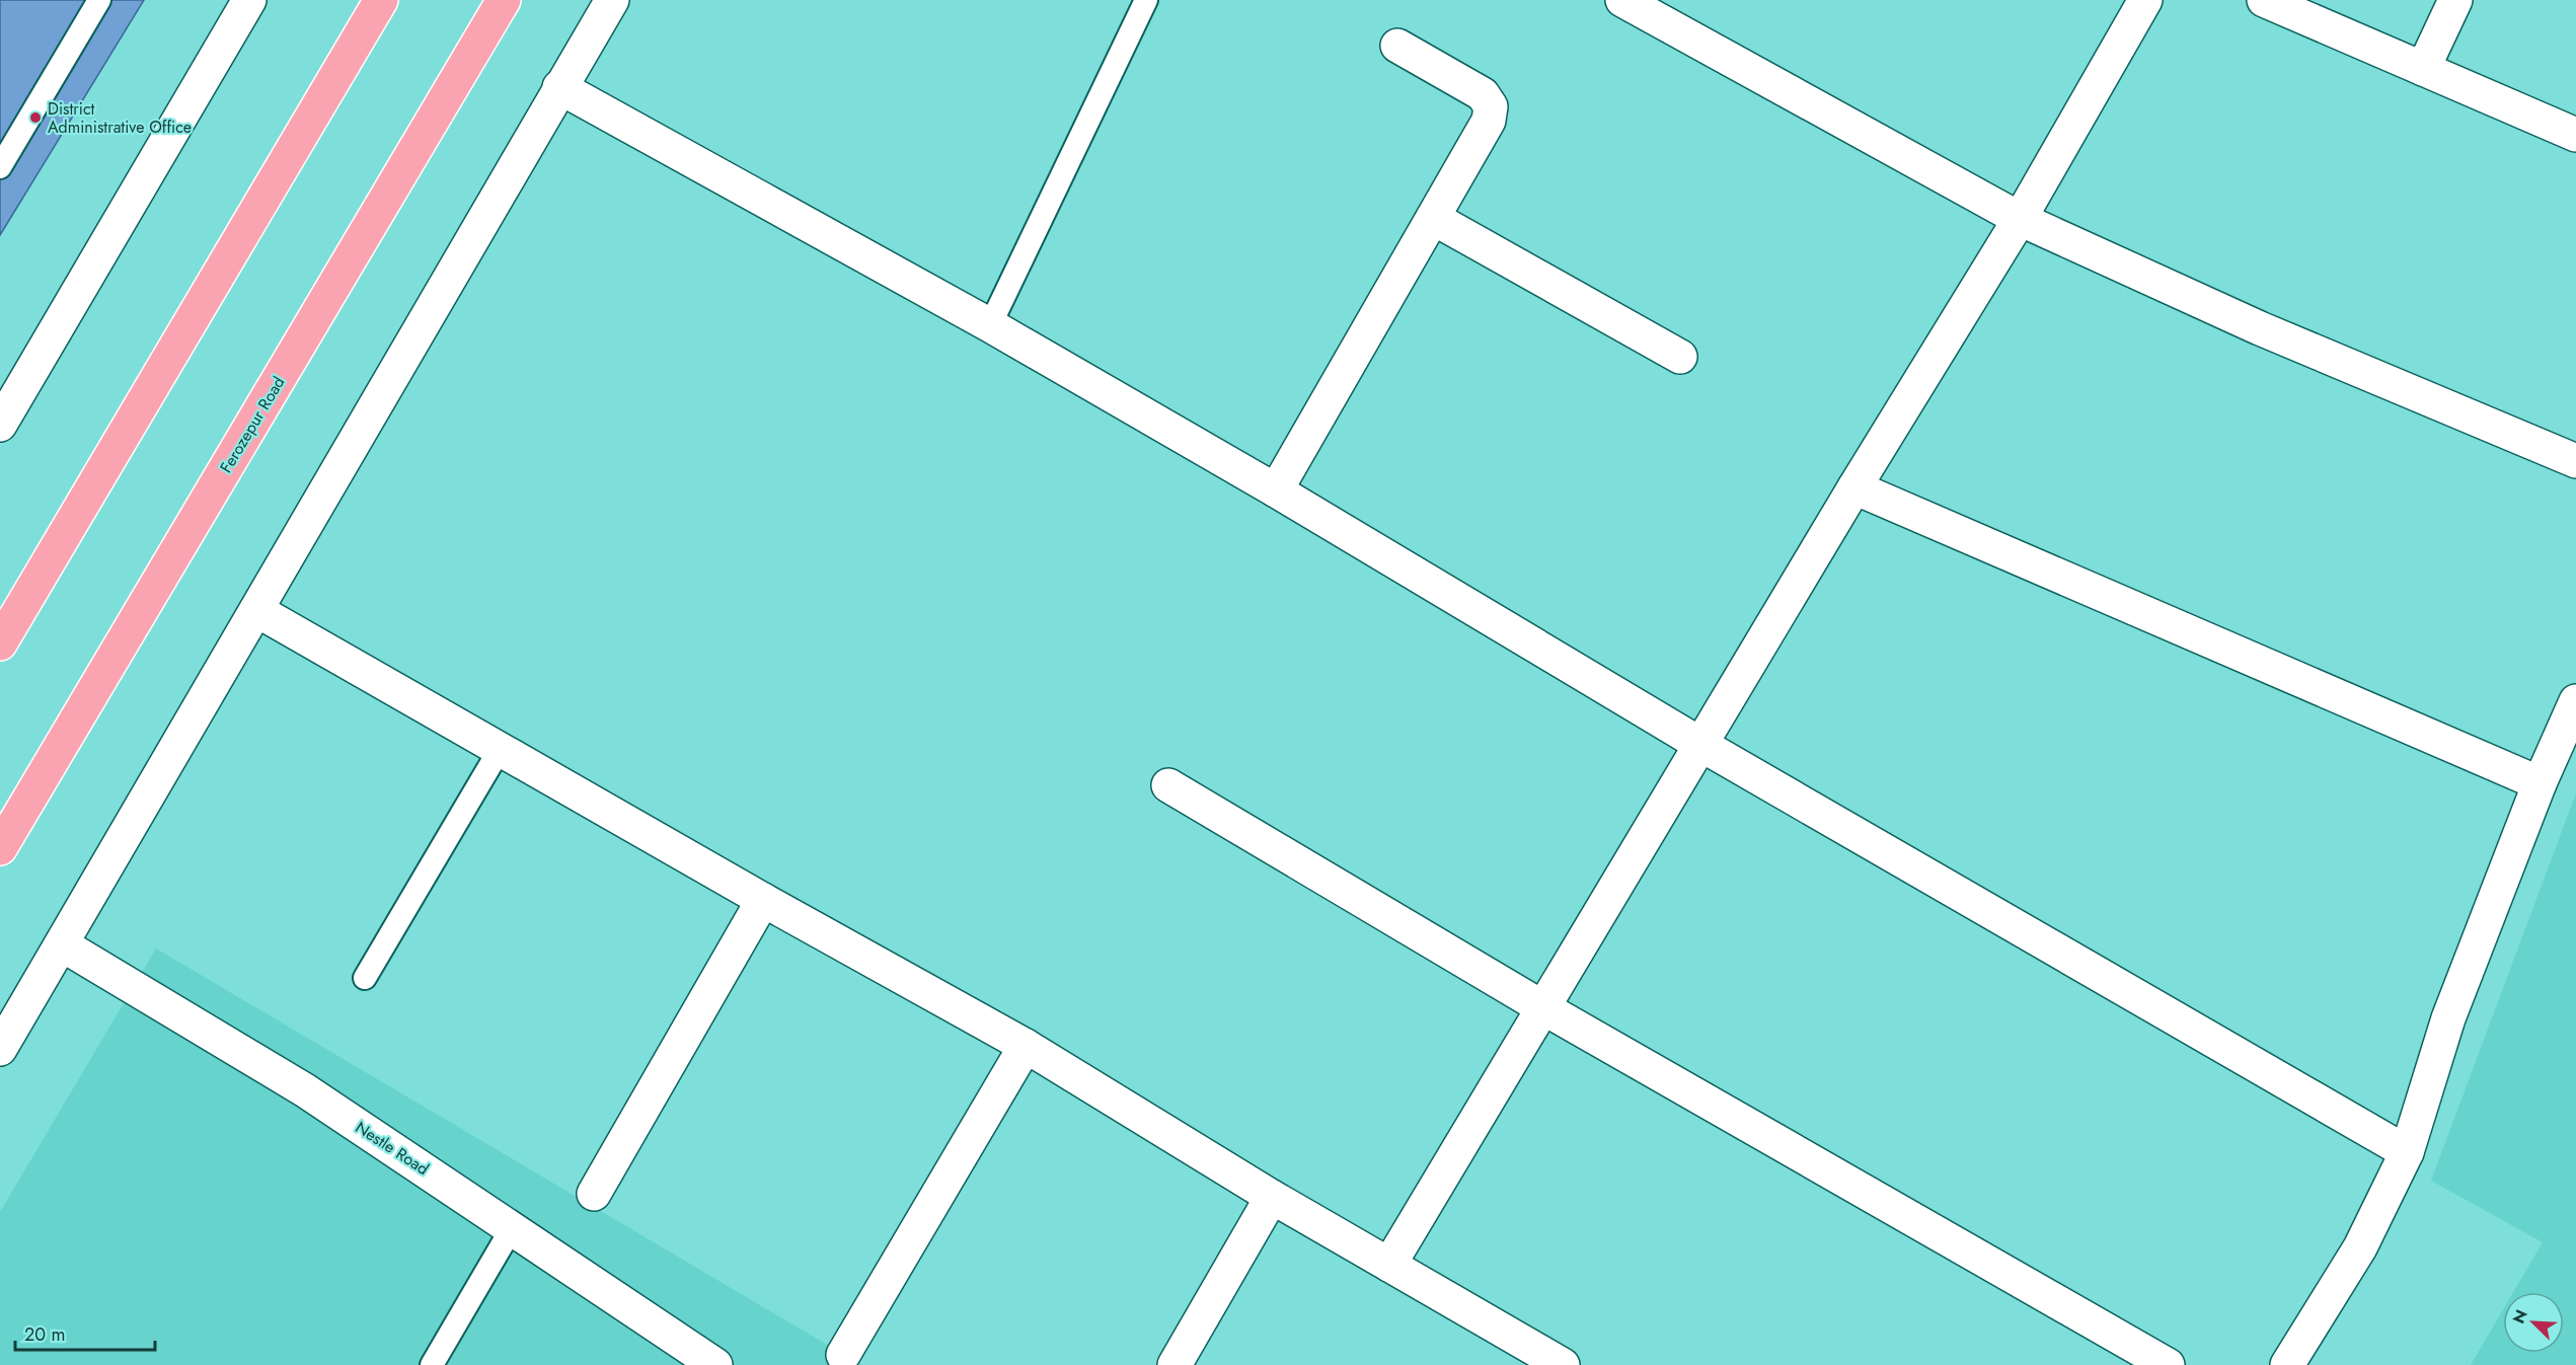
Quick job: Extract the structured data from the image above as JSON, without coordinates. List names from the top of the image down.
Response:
{
  "streets": {
    "highway": ["Ferozepur Road"],
    "street": ["Nestle Road"]
  },
  "places": ["District Administrative Office"],
  "scale_bar": "20 m",
  "north": "top left"
}
